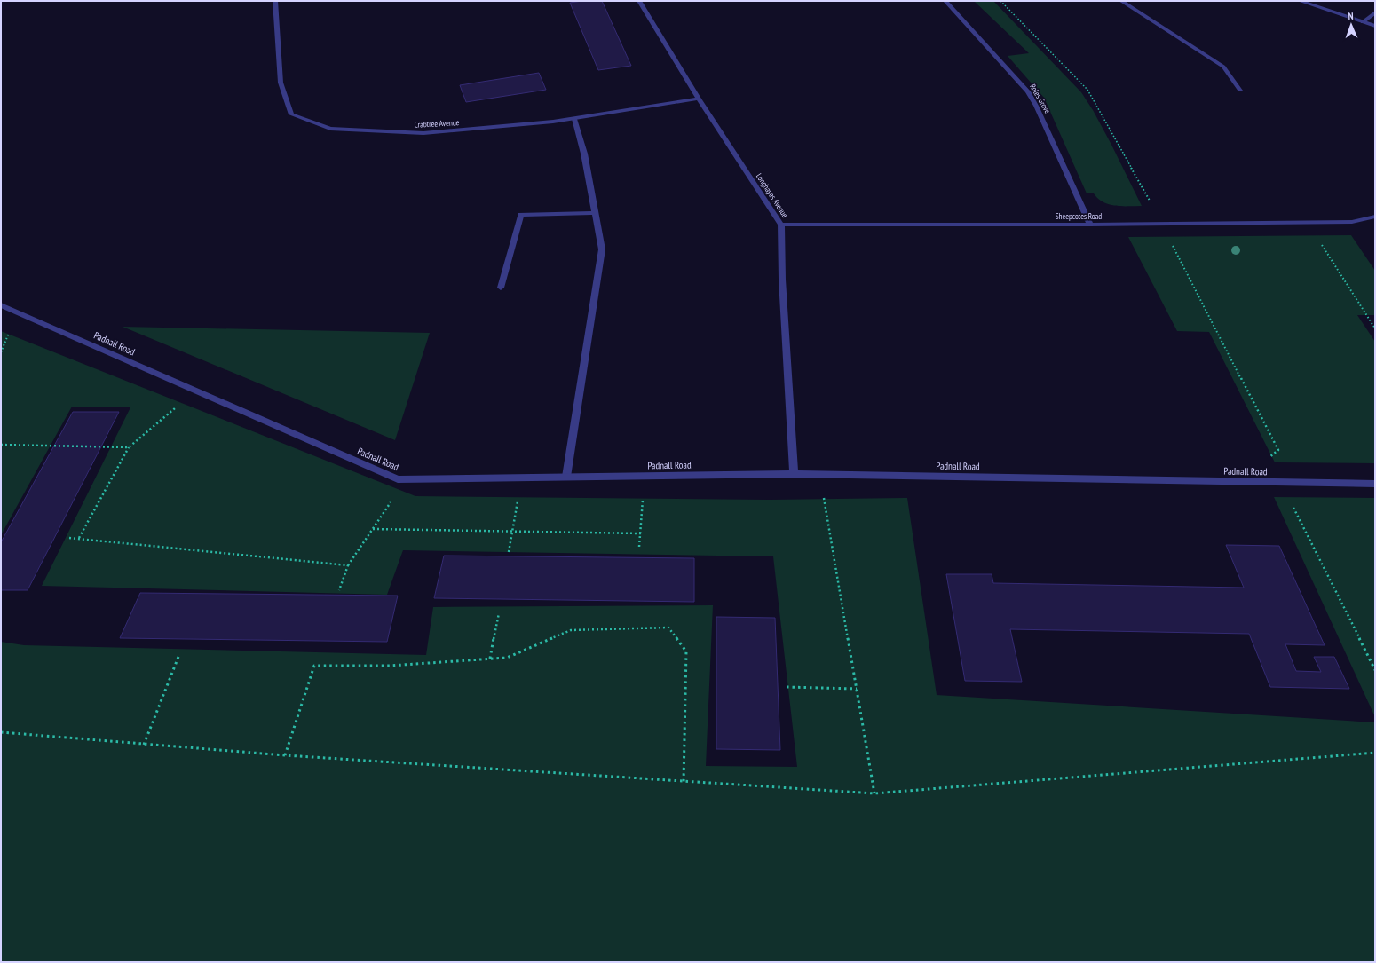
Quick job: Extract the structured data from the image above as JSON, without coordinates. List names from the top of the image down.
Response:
{
  "streets": {
    "street": [
      "Roles Grove",
      "Crabtree Avenue",
      "Longhayes Avenue",
      "Sheepcotes Road",
      "Padnall Road"
    ]
  },
  "crossings": [
    ["Roles Grove", "Sheepcotes Road"],
    ["Crabtree Avenue", "Longhayes Avenue"],
    ["Longhayes Avenue", "Sheepcotes Road"],
    ["Longhayes Avenue", "Padnall Road"]
  ],
  "north": "top"
}
